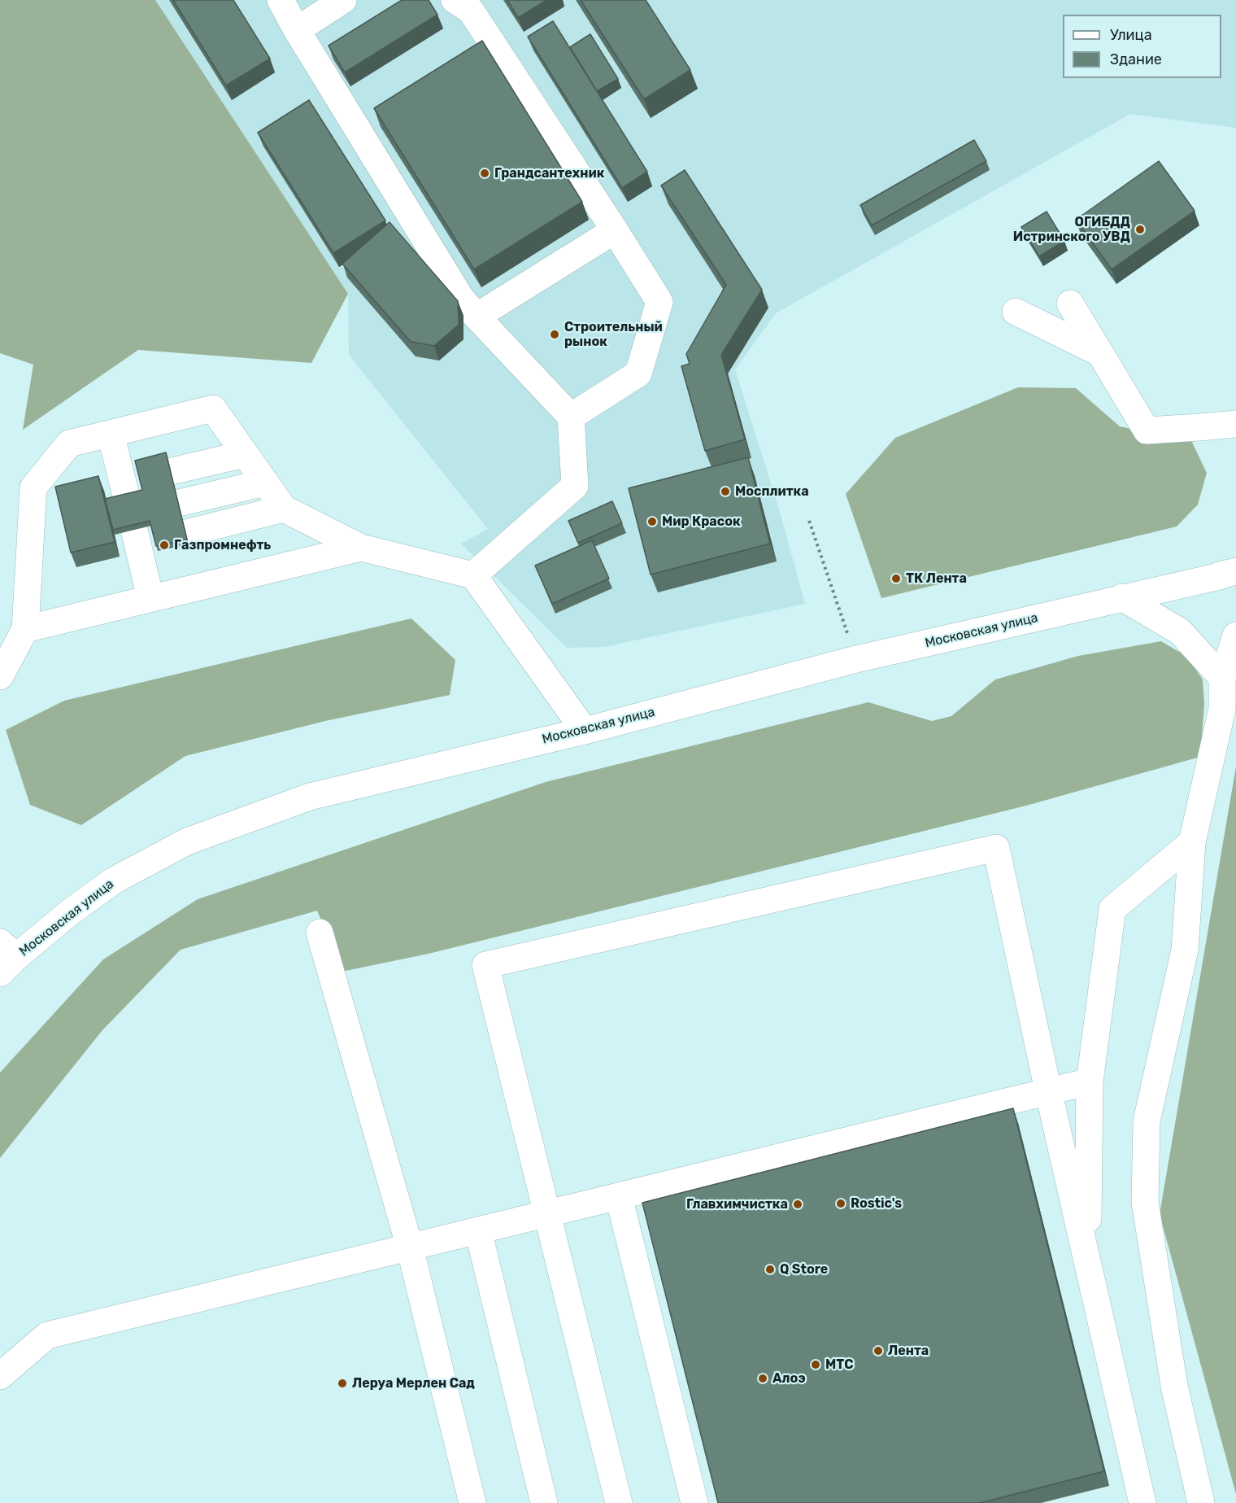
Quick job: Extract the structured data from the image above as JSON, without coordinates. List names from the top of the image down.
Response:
{
  "streets": {
    "main road": ["Московская улица"]
  },
  "places": [
    "Грандсантехник",
    "ОГИБДД Истринского УВД",
    "Строительный рынок",
    "Мосплитка",
    "Мир Красок",
    "Газпромнефть",
    "ТК Лента",
    "Rostic's",
    "Главхимчистка",
    "Q Store",
    "Лента",
    "МТС",
    "Алоэ",
    "Леруа Мерлен Сад"
  ],
  "legend": ["Улица", "Здание"]
}
